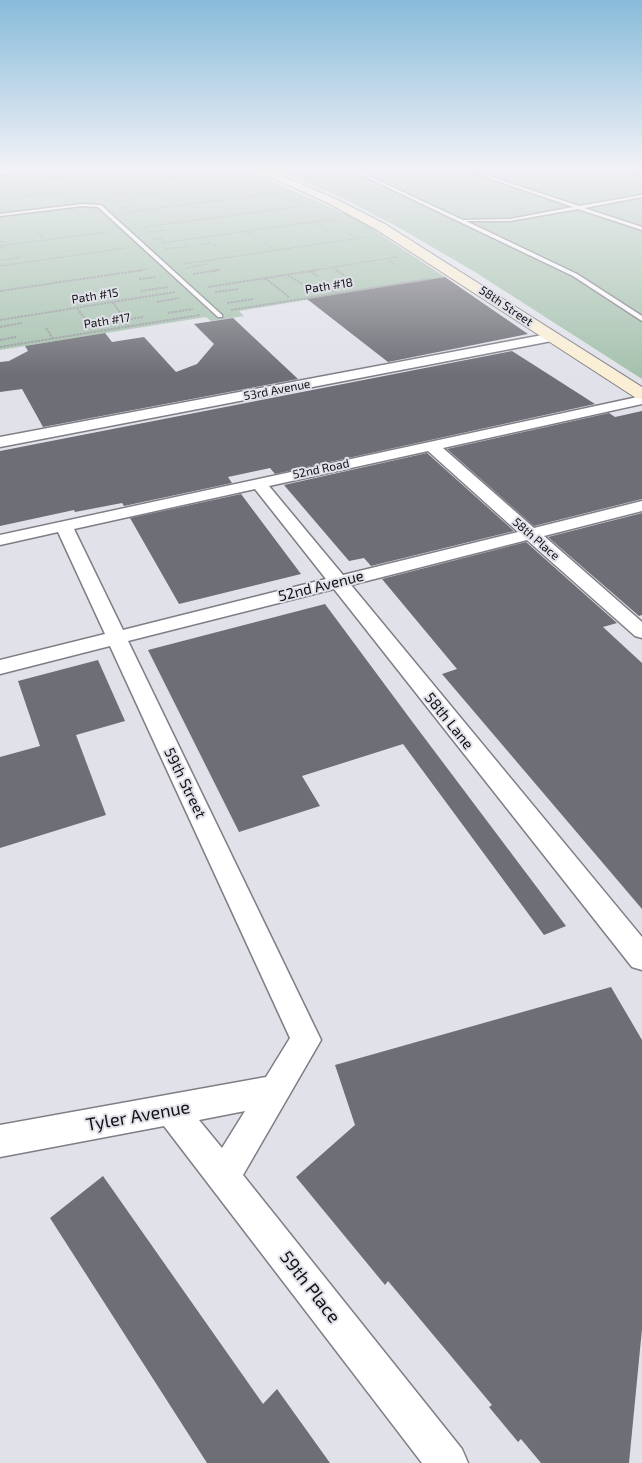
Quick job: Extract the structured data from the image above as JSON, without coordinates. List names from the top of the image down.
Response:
{
  "streets": {
    "main road": ["58th Street"],
    "street": [
      "53rd Avenue",
      "52nd Road",
      "58th Place",
      "52nd Avenue",
      "58th Lane",
      "59th Street",
      "Tyler Avenue",
      "59th Place"
    ],
    "path": ["Path #18", "Path #15", "Path #17"]
  },
  "crossings": [
    ["Path #18", "Path #17"],
    ["58th Street", "53rd Avenue"],
    ["52nd Road", "58th Place"],
    ["52nd Road", "58th Lane"],
    ["52nd Road", "59th Street"],
    ["58th Place", "52nd Avenue"],
    ["52nd Avenue", "58th Lane"],
    ["52nd Avenue", "59th Street"],
    ["59th Street", "Tyler Avenue"],
    ["Tyler Avenue", "59th Place"]
  ]
}
